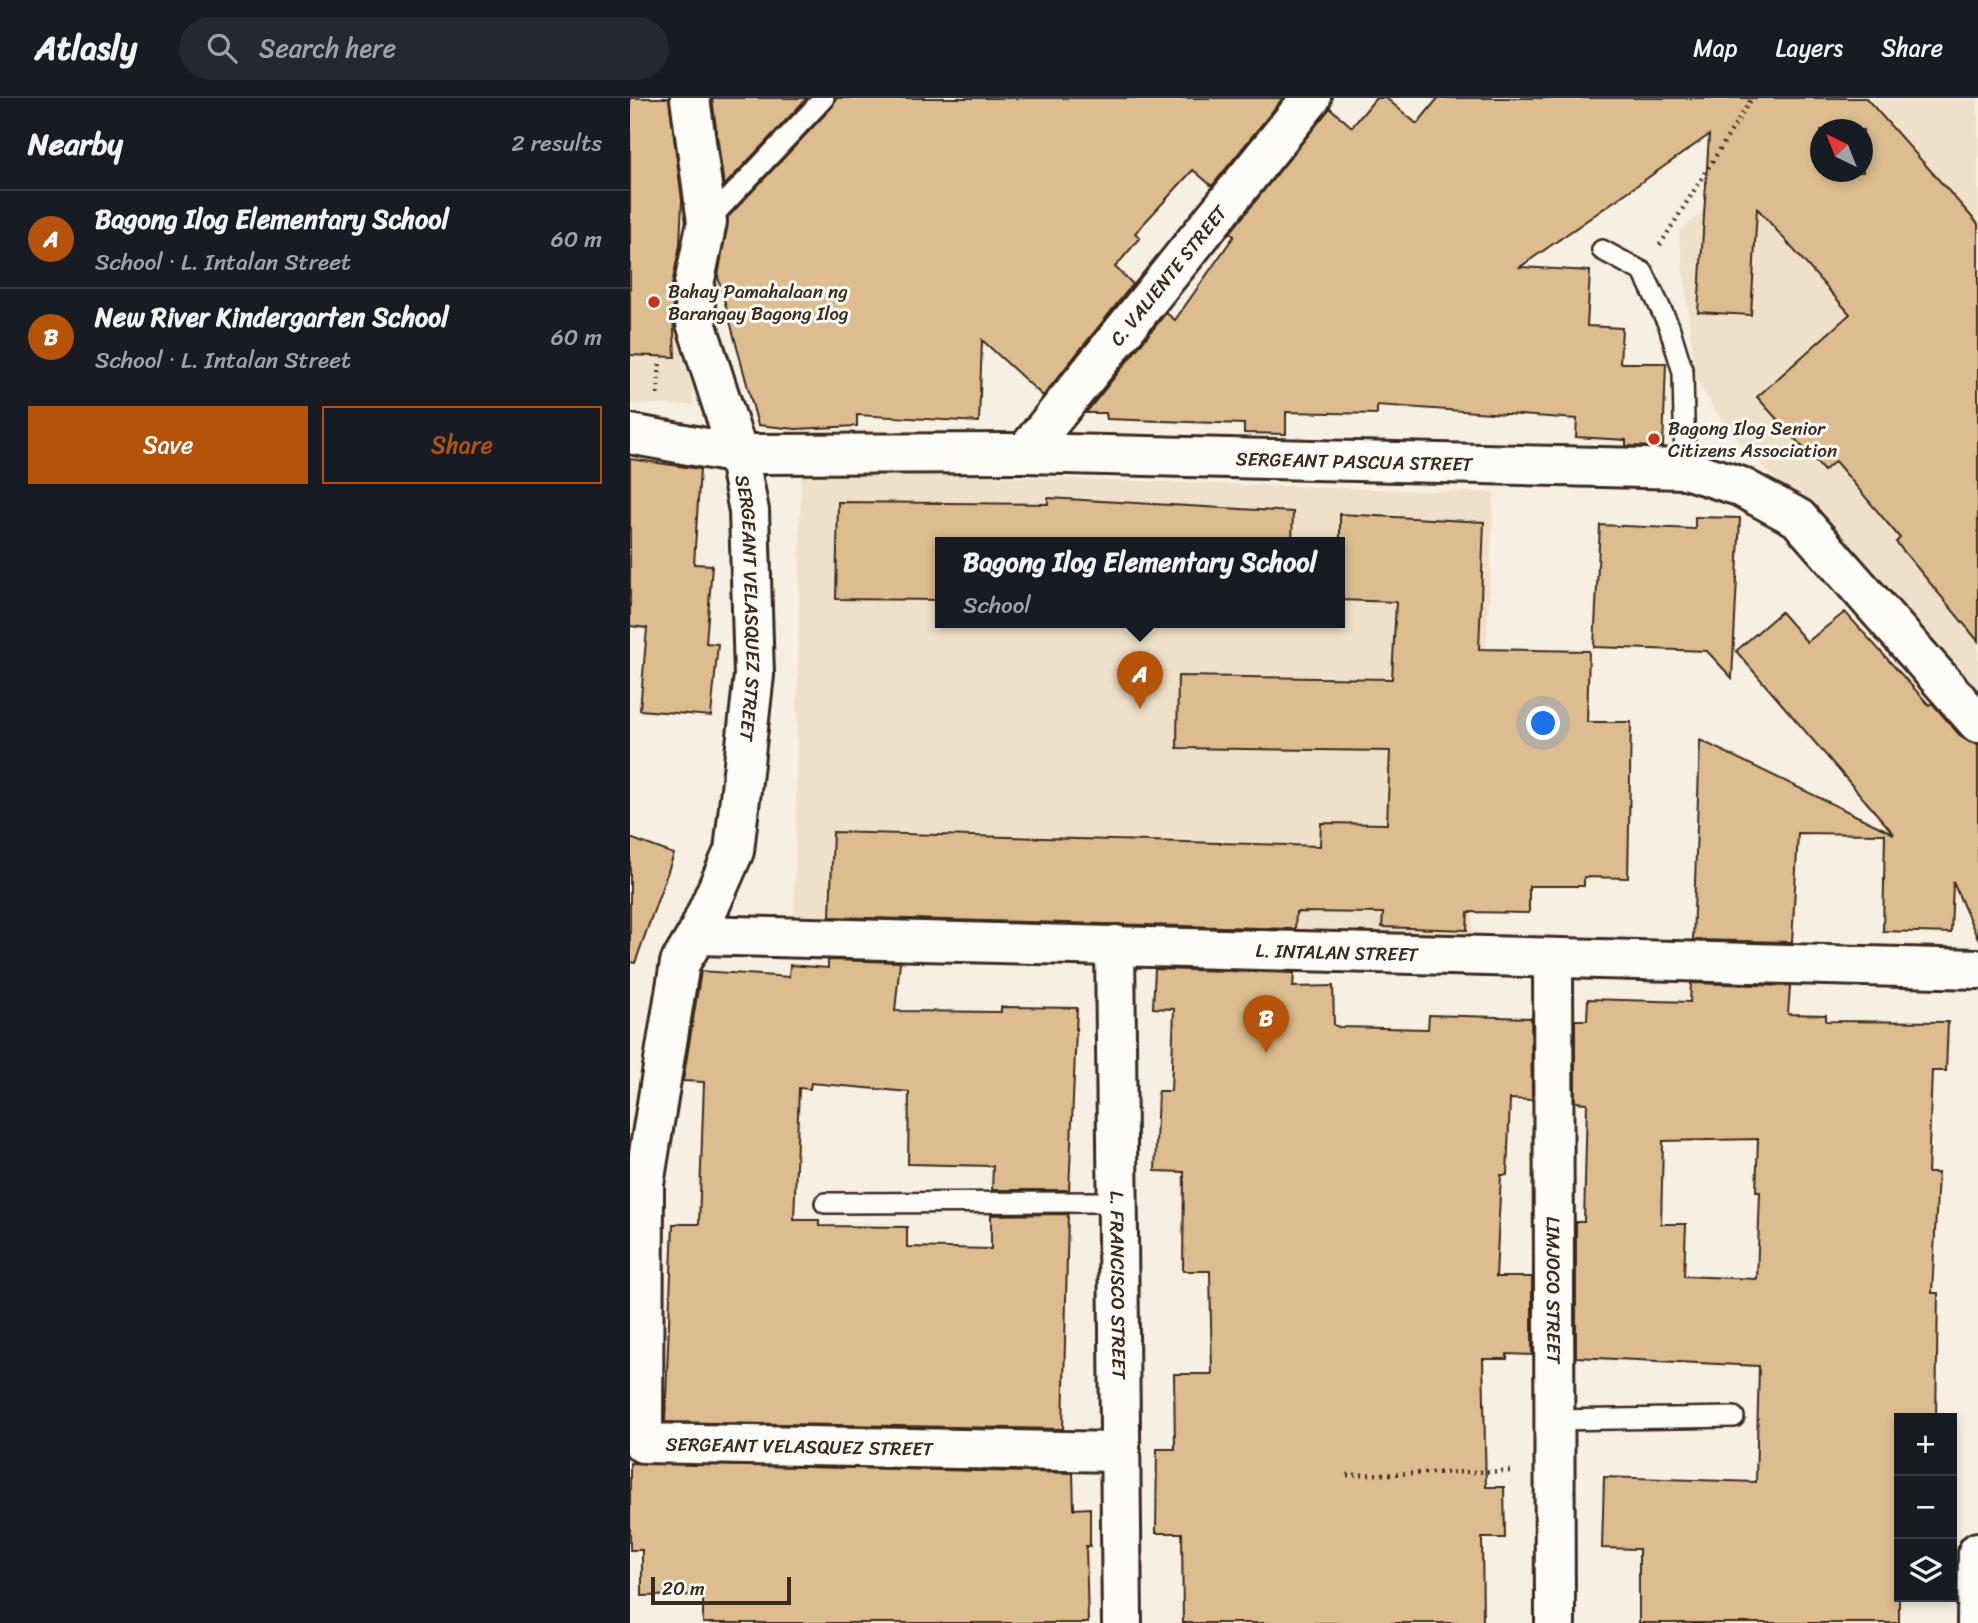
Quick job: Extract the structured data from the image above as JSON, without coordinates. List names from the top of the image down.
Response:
{
  "streets": {
    "street": [
      "C. VALIENTE STREET",
      "SERGEANT PASCUA STREET",
      "SERGEANT VELASQUEZ STREET",
      "L. INTALAN STREET",
      "L. FRANCISCO STREET",
      "LIMJOCO STREET"
    ]
  },
  "crossings": [
    ["C. VALIENTE STREET", "SERGEANT PASCUA STREET"],
    ["SERGEANT PASCUA STREET", "SERGEANT VELASQUEZ STREET"],
    ["SERGEANT VELASQUEZ STREET", "L. INTALAN STREET"],
    ["SERGEANT VELASQUEZ STREET", "L. FRANCISCO STREET"],
    ["L. INTALAN STREET", "L. FRANCISCO STREET"],
    ["L. INTALAN STREET", "LIMJOCO STREET"]
  ],
  "places": ["Bahay Pamahalaan ng Barangay Bagong Ilog", "Bagong Ilog Senior Citizens Association"],
  "scale_bar": "20 m",
  "north": "top left",
  "page": {
    "header": "Atlasly",
    "search": "Search here",
    "nav": ["Map", "Layers", "Share"],
    "heading": ["Nearby", "2 results"],
    "list": [
      {
        "mark": "A",
        "name": "Bagong Ilog Elementary School",
        "note": "School · L. Intalan Street",
        "value": "60 m"
      },
      {
        "mark": "B",
        "name": "New River Kindergarten School",
        "note": "School · L. Intalan Street",
        "value": "60 m"
      }
    ],
    "buttons": ["Save", "Share"],
    "popup": ["Bagong Ilog Elementary School", "School"],
    "pins": ["A", "B"],
    "map_buttons": ["+", "−"],
    "scale": "20 m"
  }
}
